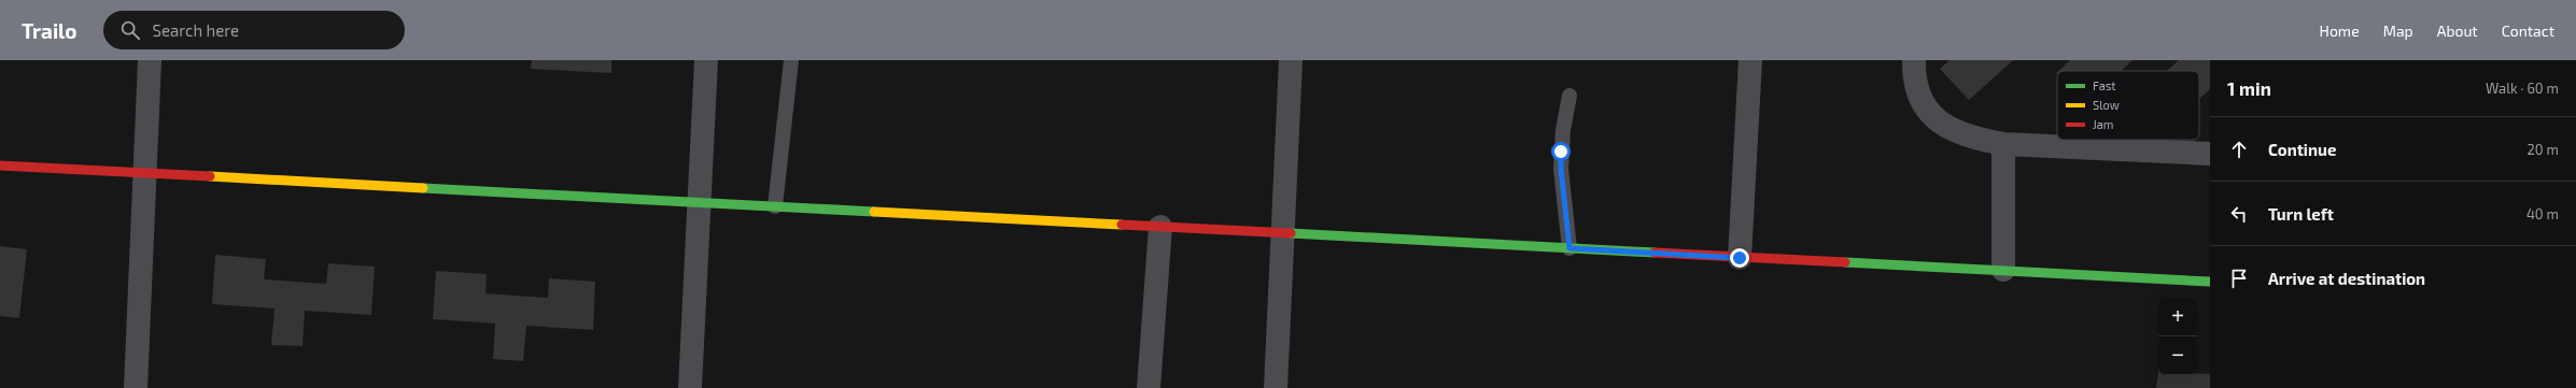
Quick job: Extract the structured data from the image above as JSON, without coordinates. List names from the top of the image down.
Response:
{
  "legend": ["Fast", "Slow", "Jam"],
  "page": {
    "header": "Trailo",
    "search": "Search here",
    "nav": [
      "Home",
      "Map",
      "About",
      "Contact"
    ],
    "heading": ["1 min", "Walk · 60 m"],
    "list": [
      ["Continue", "20 m"],
      ["Turn left", "40 m"],
      "Arrive at destination"
    ],
    "map_buttons": ["+", "−"]
  }
}
